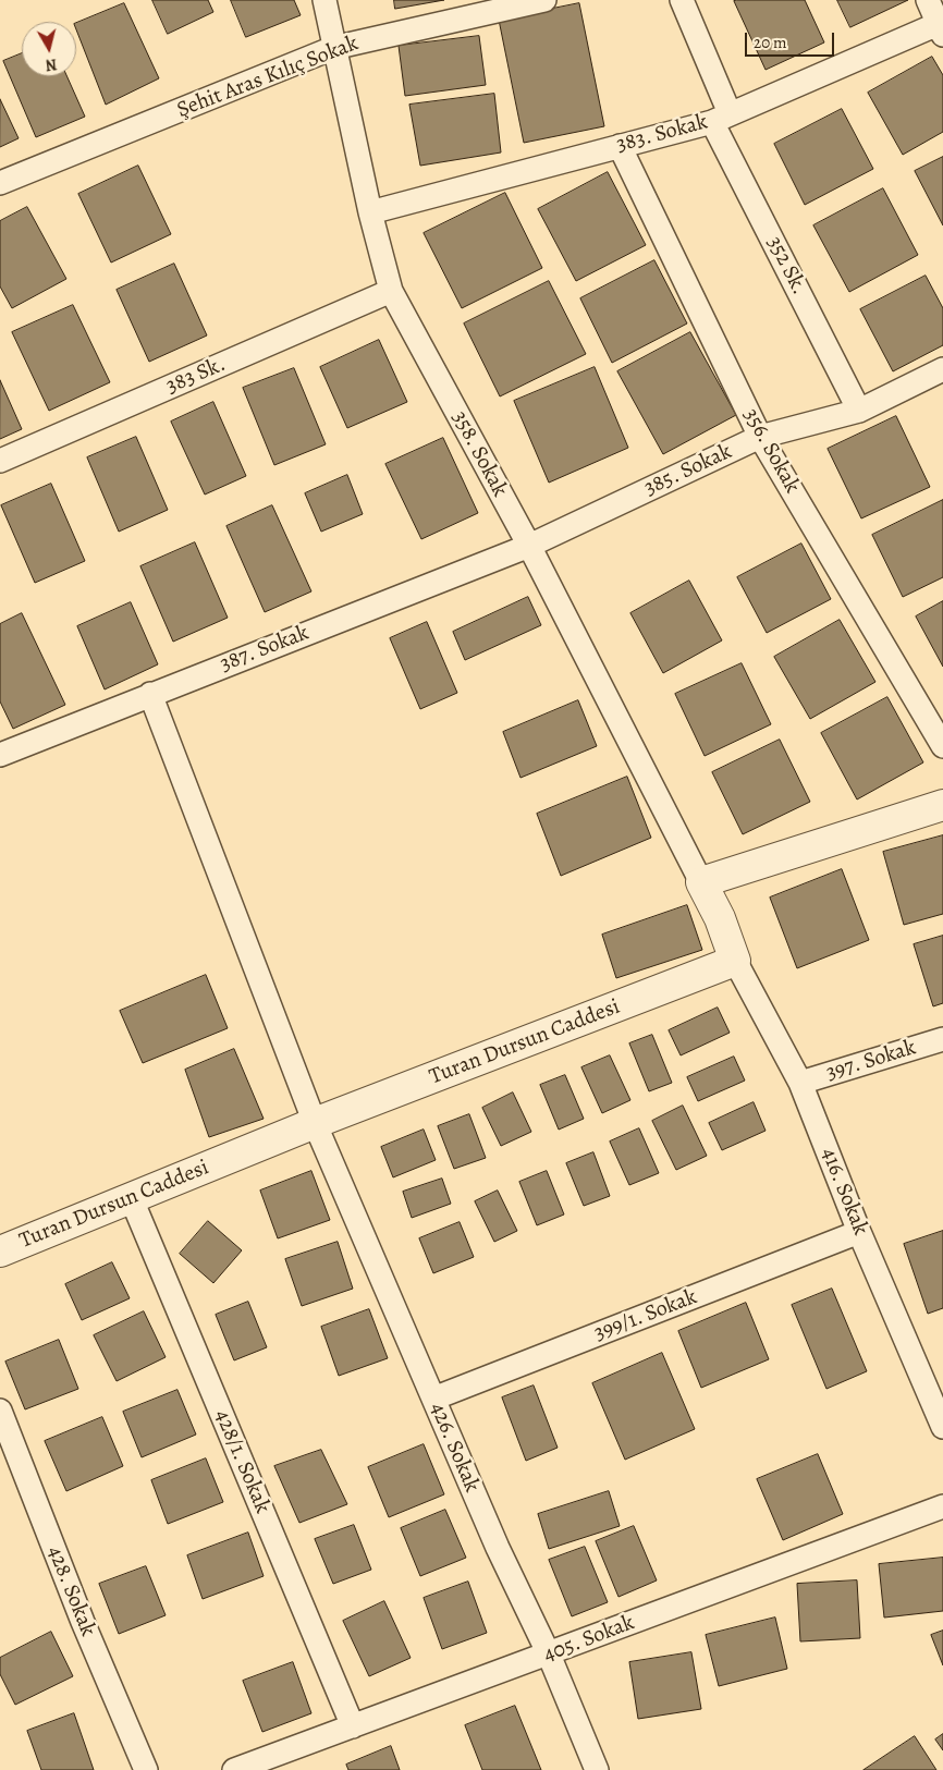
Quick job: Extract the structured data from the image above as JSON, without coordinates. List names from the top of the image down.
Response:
{
  "streets": {
    "street": [
      "Şehit Aras Kılıç Sokak",
      "383. Sokak",
      "352 Sk.",
      "383 Sk.",
      "356. Sokak",
      "358. Sokak",
      "385. Sokak",
      "387. Sokak",
      "Turan Dursun Caddesi",
      "397. Sokak",
      "416. Sokak",
      "399/1. Sokak",
      "426. Sokak",
      "428/1. Sokak",
      "428. Sokak",
      "405. Sokak"
    ]
  },
  "crossings": [
    ["Şehit Aras Kılıç Sokak", "358. Sokak"],
    ["383. Sokak", "352 Sk."],
    ["383. Sokak", "356. Sokak"],
    ["383. Sokak", "358. Sokak"],
    ["352 Sk.", "385. Sokak"],
    ["383 Sk.", "358. Sokak"],
    ["356. Sokak", "385. Sokak"],
    ["358. Sokak", "385. Sokak"],
    ["358. Sokak", "387. Sokak"],
    ["385. Sokak", "387. Sokak"],
    ["387. Sokak", "426. Sokak"],
    ["Turan Dursun Caddesi", "416. Sokak"],
    ["Turan Dursun Caddesi", "426. Sokak"],
    ["Turan Dursun Caddesi", "428/1. Sokak"],
    ["397. Sokak", "416. Sokak"],
    ["416. Sokak", "399/1. Sokak"],
    ["399/1. Sokak", "426. Sokak"],
    ["426. Sokak", "405. Sokak"],
    ["428/1. Sokak", "405. Sokak"]
  ],
  "scale_bar": "20 m",
  "north": "bottom"
}
